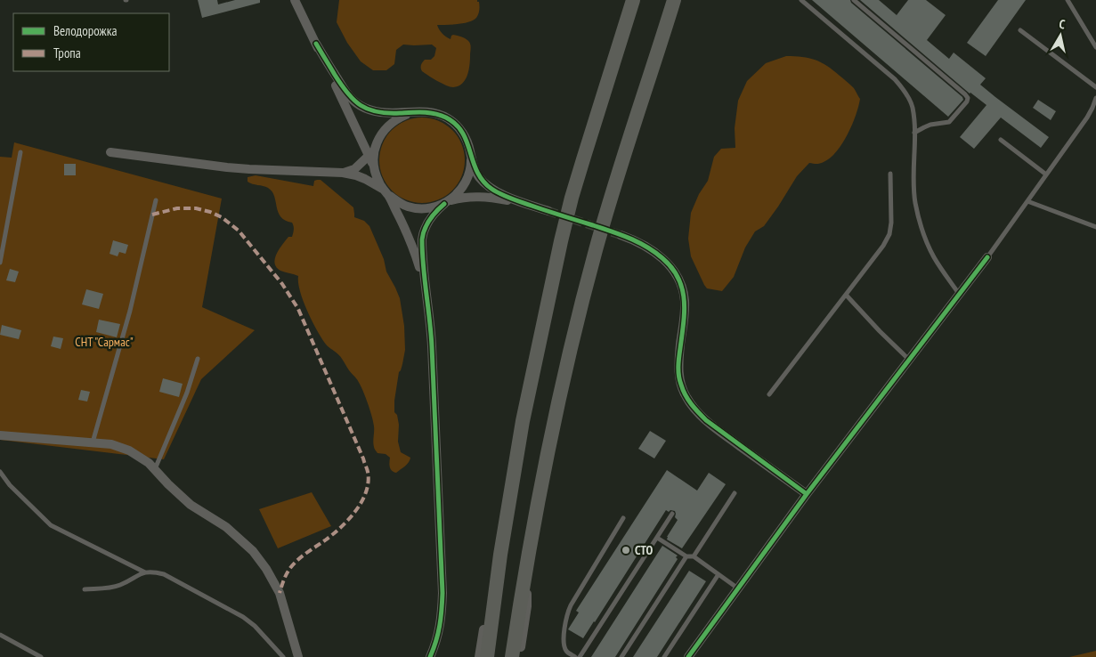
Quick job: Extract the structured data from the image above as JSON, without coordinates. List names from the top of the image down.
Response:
{
  "parks": ["СНТ \"Сармас\""],
  "places": ["СТО"],
  "legend": ["Велодорожка", "Тропа"],
  "north": "top"
}
